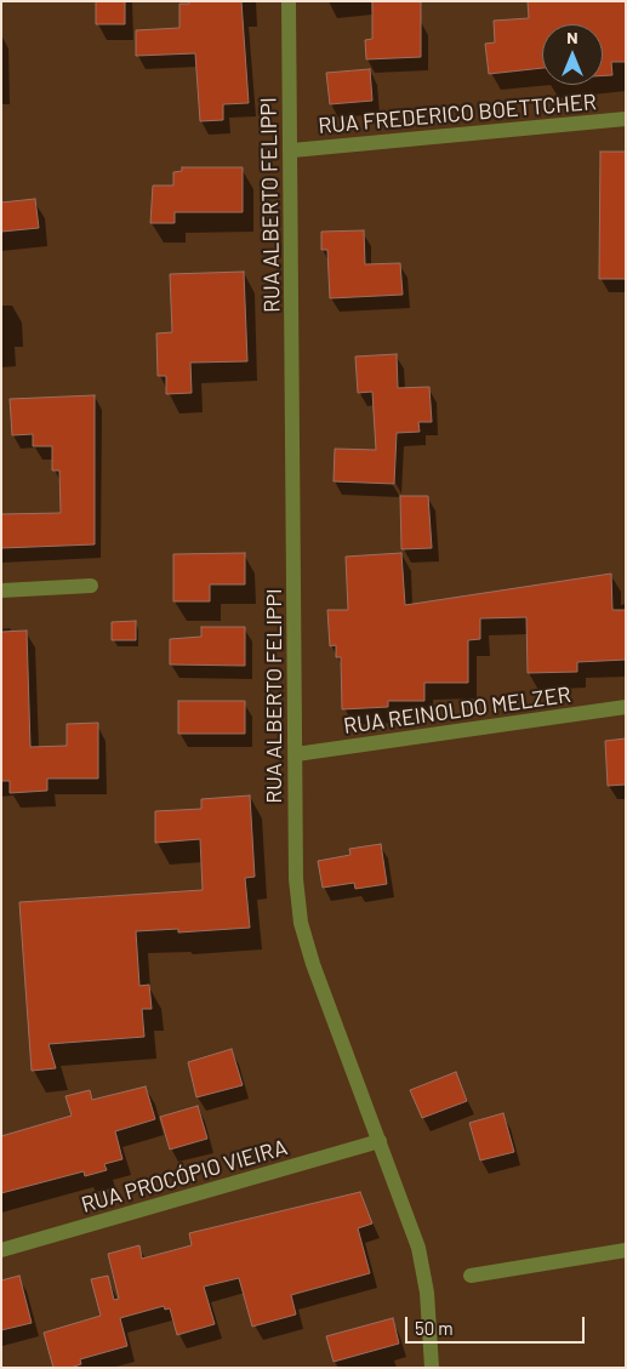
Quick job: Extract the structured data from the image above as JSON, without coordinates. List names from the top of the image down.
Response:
{
  "streets": {
    "street": [
      "RUA FREDERICO BOETTCHER",
      "RUA ALBERTO FELIPPI",
      "RUA REINOLDO MELZER",
      "RUA PROCÓPIO VIEIRA"
    ]
  },
  "crossings": [
    ["RUA FREDERICO BOETTCHER", "RUA ALBERTO FELIPPI"],
    ["RUA ALBERTO FELIPPI", "RUA REINOLDO MELZER"],
    ["RUA ALBERTO FELIPPI", "RUA PROCÓPIO VIEIRA"]
  ],
  "scale_bar": "50 m",
  "north": "top"
}
